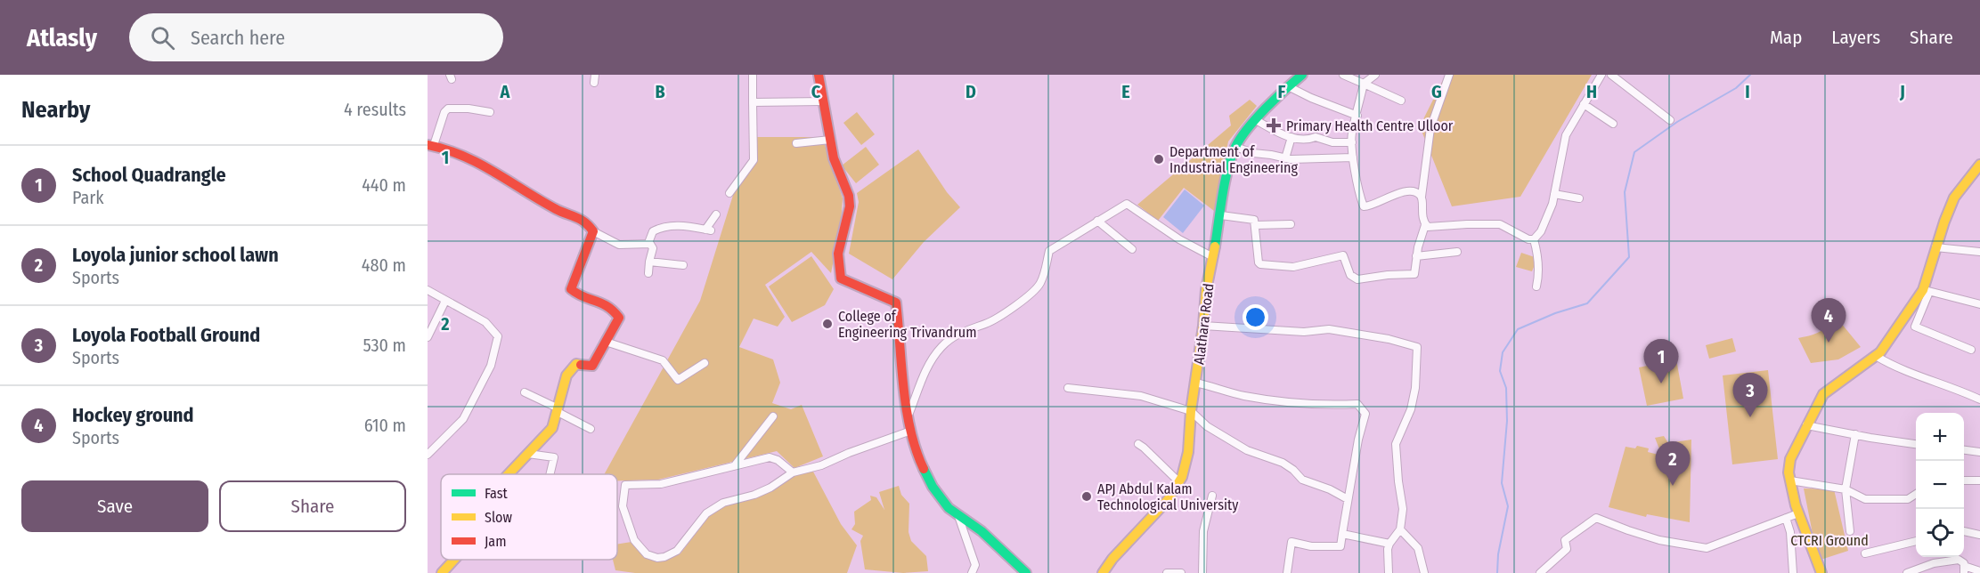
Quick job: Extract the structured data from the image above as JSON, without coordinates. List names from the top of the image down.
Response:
{
  "streets": {
    "street": ["Alathara Road"]
  },
  "parks": ["CTCRI Ground"],
  "places": {
    "health": ["Primary Health Centre Ulloor"],
    "other": ["Department of Industrial Engineering", "College of Engineering Trivandrum", "APJ Abdul Kalam Technological University"]
  },
  "legend": ["Fast", "Slow", "Jam"],
  "page": {
    "header": "Atlasly",
    "search": "Search here",
    "nav": ["Map", "Layers", "Share"],
    "heading": ["Nearby", "4 results"],
    "list": [
      {
        "mark": "1",
        "name": "School Quadrangle",
        "note": "Park",
        "value": "440 m"
      },
      {
        "mark": "2",
        "name": "Loyola junior school lawn",
        "note": "Sports",
        "value": "480 m"
      },
      {
        "mark": "3",
        "name": "Loyola Football Ground",
        "note": "Sports",
        "value": "530 m"
      },
      {
        "mark": "4",
        "name": "Hockey ground",
        "note": "Sports",
        "value": "610 m"
      }
    ],
    "pins": [
      "4",
      "1",
      "3",
      "2"
    ],
    "map_buttons": ["+", "−"],
    "buttons": ["Save", "Share"]
  },
  "grid": {
    "columns": [
      "A",
      "B",
      "C",
      "D",
      "E",
      "F",
      "G",
      "H",
      "I",
      "J"
    ],
    "rows": ["1", "2"]
  }
}
